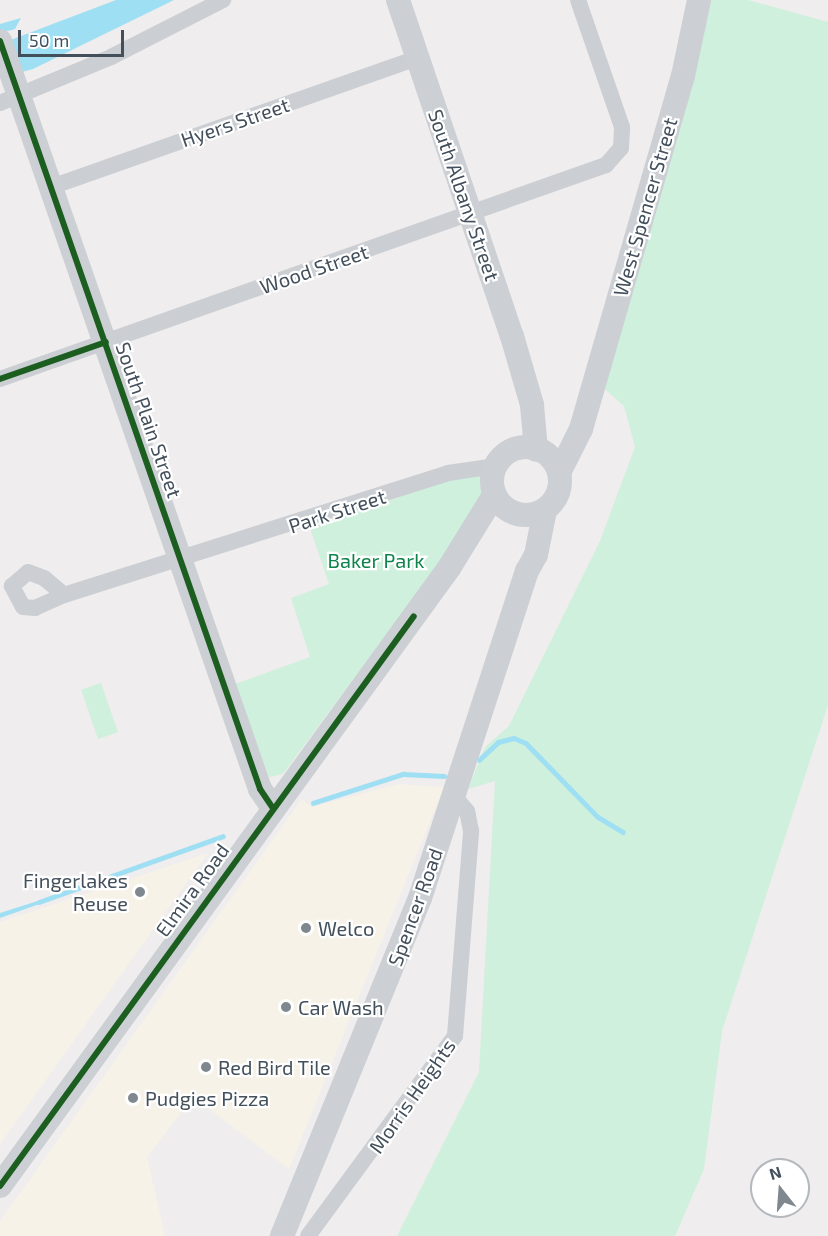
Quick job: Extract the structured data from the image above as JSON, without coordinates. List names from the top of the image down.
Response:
{
  "streets": {
    "street": [
      "Hyers Street",
      "South Albany Street",
      "West Spencer Street",
      "Wood Street",
      "South Plain Street",
      "Park Street",
      "Elmira Road",
      "Spencer Road",
      "Morris Heights"
    ]
  },
  "crossings": [
    ["Hyers Street", "South Albany Street"],
    ["Hyers Street", "South Plain Street"],
    ["South Albany Street", "West Spencer Street"],
    ["South Albany Street", "Wood Street"],
    ["West Spencer Street", "Park Street"],
    ["West Spencer Street", "Elmira Road"],
    ["West Spencer Street", "Spencer Road"],
    ["Wood Street", "South Plain Street"],
    ["South Plain Street", "Park Street"],
    ["South Plain Street", "Elmira Road"],
    ["Elmira Road", "Spencer Road"],
    ["Spencer Road", "Morris Heights"]
  ],
  "parks": ["Baker Park"],
  "places": [
    "Fingerlakes Reuse",
    "Welco",
    "Car Wash",
    "Red Bird Tile",
    "Pudgies Pizza"
  ],
  "scale_bar": "50 m",
  "north": "top"
}
